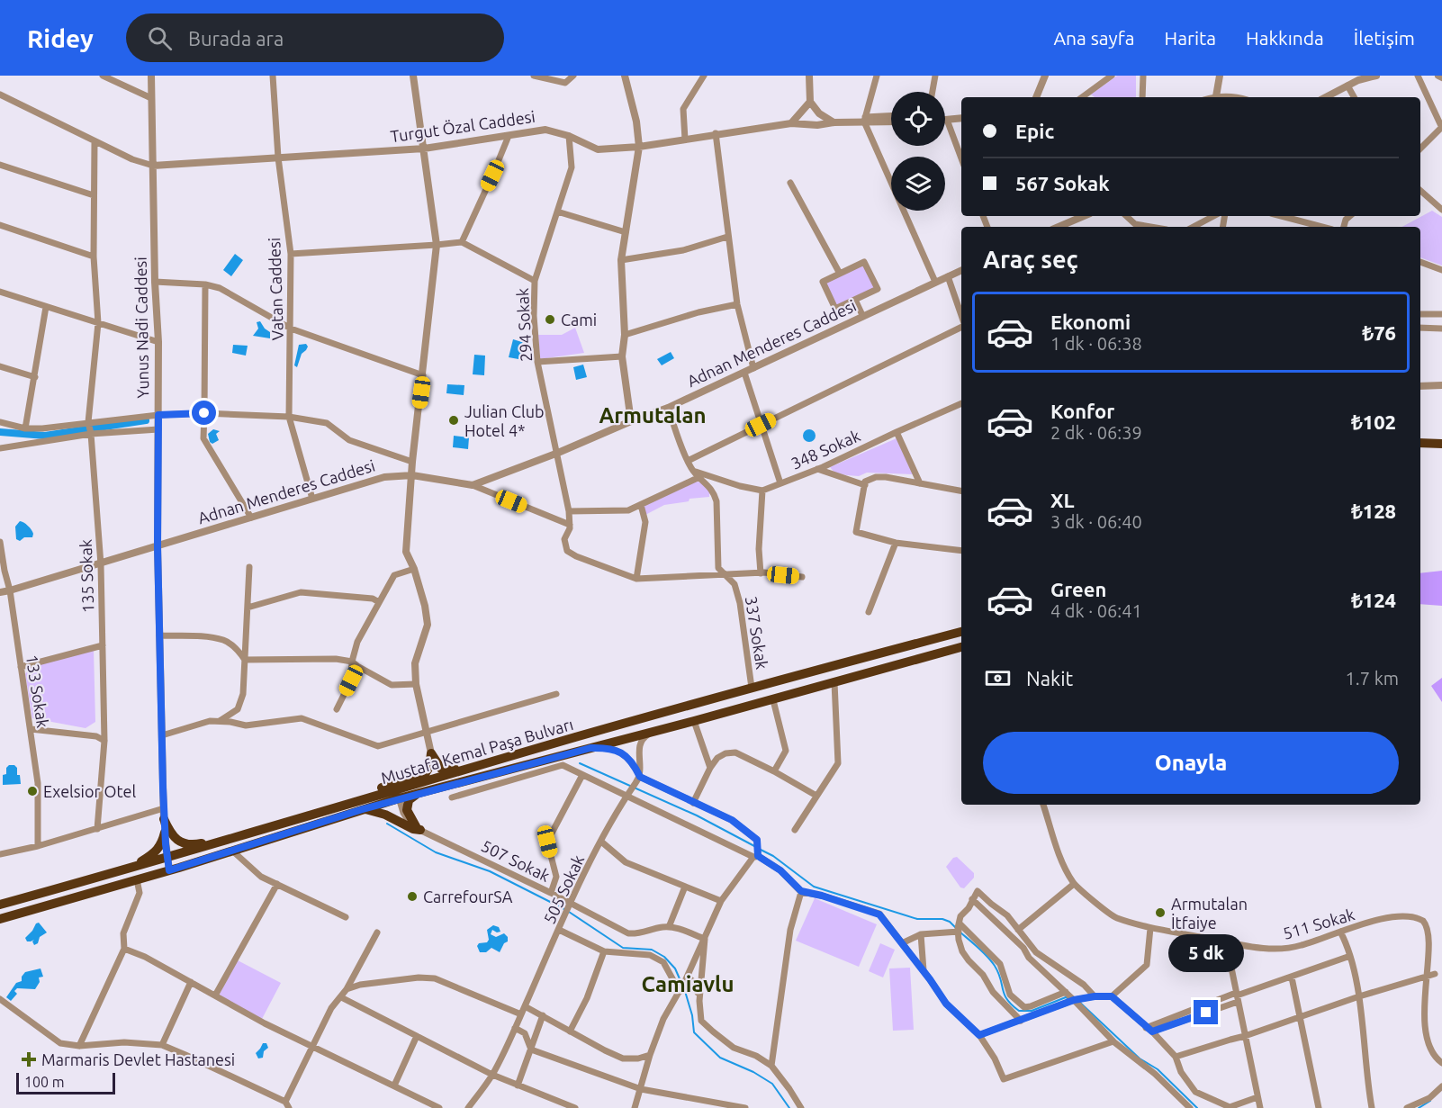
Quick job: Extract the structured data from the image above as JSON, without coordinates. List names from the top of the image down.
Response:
{
  "streets": {
    "highway": ["Mustafa Kemal Paşa Bulvarı"],
    "street": [
      "Turgut Özal Caddesi",
      "Vatan Caddesi",
      "294 Sokak",
      "Yunus Nadi Caddesi",
      "Adnan Menderes Caddesi",
      "348 Sokak",
      "135 Sokak",
      "337 Sokak",
      "133 Sokak",
      "507 Sokak",
      "505 Sokak",
      "511 Sokak"
    ]
  },
  "crossings": [
    ["Turgut Özal Caddesi", "Vatan Caddesi"],
    ["Turgut Özal Caddesi", "294 Sokak"],
    ["Turgut Özal Caddesi", "Yunus Nadi Caddesi"],
    ["Vatan Caddesi", "Adnan Menderes Caddesi"],
    ["294 Sokak", "Adnan Menderes Caddesi"],
    ["Yunus Nadi Caddesi", "Adnan Menderes Caddesi"],
    ["Yunus Nadi Caddesi", "Mustafa Kemal Paşa Bulvarı"],
    ["Adnan Menderes Caddesi", "135 Sokak"],
    ["Adnan Menderes Caddesi", "337 Sokak"],
    ["Adnan Menderes Caddesi", "133 Sokak"],
    ["337 Sokak", "Mustafa Kemal Paşa Bulvarı"],
    ["Mustafa Kemal Paşa Bulvarı", "507 Sokak"],
    ["507 Sokak", "505 Sokak"]
  ],
  "districts": ["Armutalan", "Camiavlu"],
  "places": {
    "other": [
      "Cami",
      "Julian Club Hotel 4*",
      "Exelsior Otel",
      "CarrefourSA",
      "Armutalan İtfaiye"
    ],
    "health": ["Marmaris Devlet Hastanesi"]
  },
  "scale_bar": "100 m",
  "page": {
    "header": "Ridey",
    "search": "Burada ara",
    "nav": [
      "Ana sayfa",
      "Harita",
      "Hakkında",
      "İletişim"
    ],
    "banner": ["Epic", "567 Sokak"],
    "heading": "Araç seç",
    "list": [
      {
        "name": "Ekonomi",
        "note": "1 dk · 06:38",
        "value": "₺76"
      },
      {
        "name": "Konfor",
        "note": "2 dk · 06:39",
        "value": "₺102"
      },
      {
        "name": "XL",
        "note": "3 dk · 06:40",
        "value": "₺128"
      },
      {
        "name": "Green",
        "note": "4 dk · 06:41",
        "value": "₺124"
      }
    ],
    "pay": ["Nakit", "1.7 km"],
    "buttons": "Onayla",
    "bubble": "5 dk",
    "scale": "100 m"
  }
}
